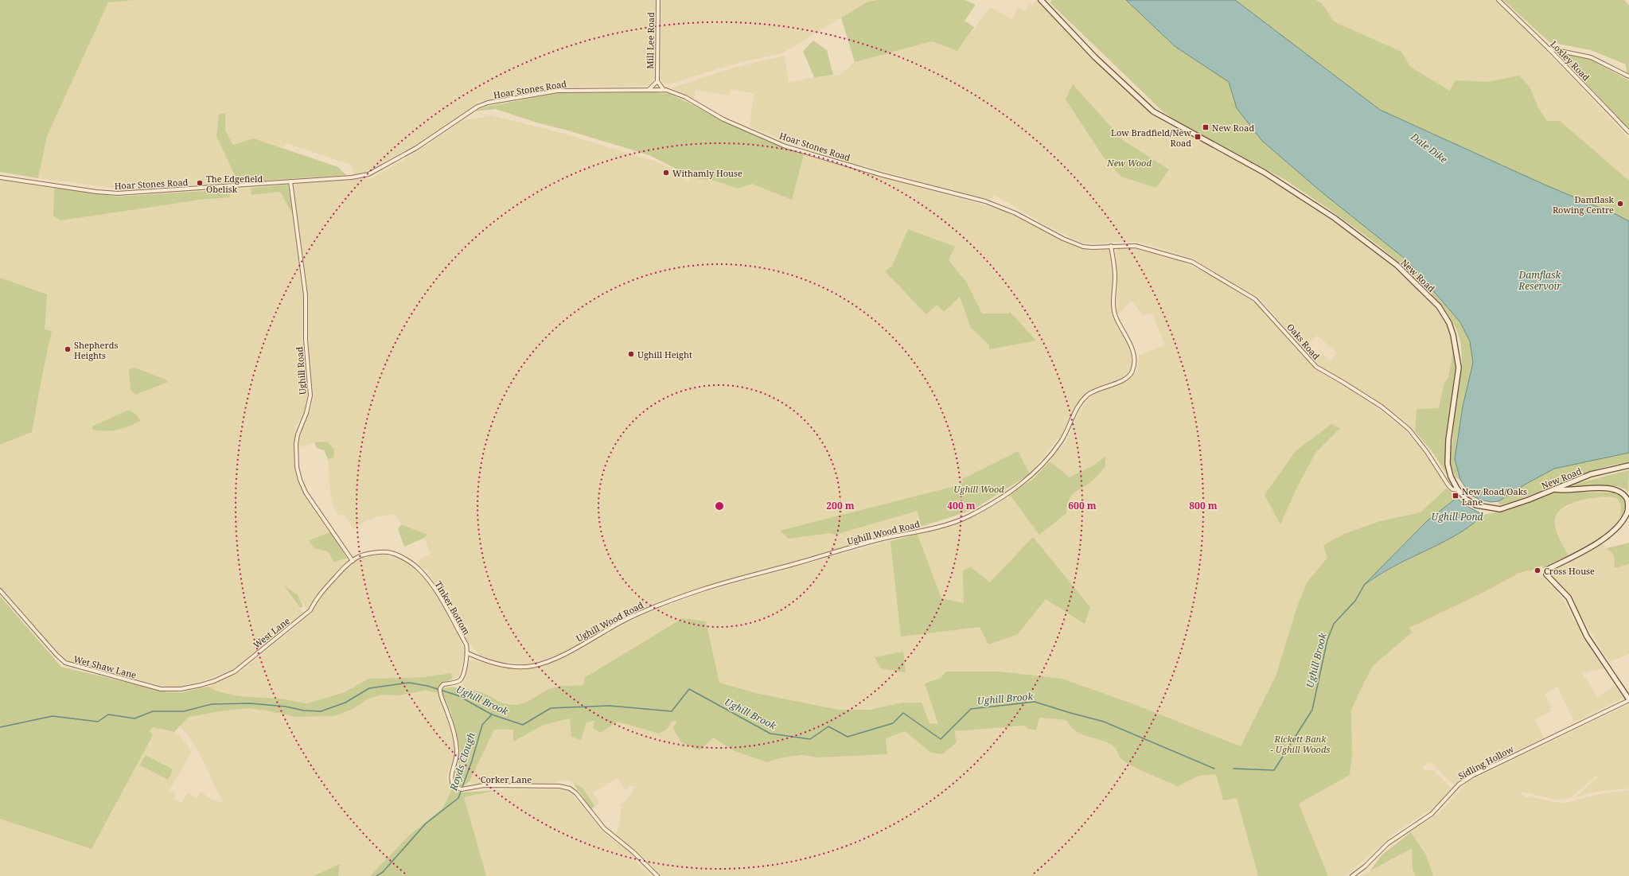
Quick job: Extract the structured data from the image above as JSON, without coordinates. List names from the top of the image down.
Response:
{
  "streets": {
    "street": [
      "Mill Lee Road",
      "Loxley Road",
      "Hoar Stones Road",
      "New Road",
      "Oaks Road",
      "Ughill Road",
      "Ughill Wood Road",
      "Tinker Bottom",
      "West Lane",
      "Wet Shaw Lane",
      "Sidling Hollow",
      "Corker Lane"
    ]
  },
  "crossings": [
    ["Mill Lee Road", "Hoar Stones Road"],
    ["Hoar Stones Road", "Oaks Road"],
    ["Hoar Stones Road", "Ughill Road"],
    ["Hoar Stones Road", "Ughill Wood Road"],
    ["New Road", "Oaks Road"],
    ["Oaks Road", "Ughill Wood Road"],
    ["Ughill Road", "Tinker Bottom"],
    ["Ughill Road", "West Lane"],
    ["Ughill Wood Road", "Tinker Bottom"],
    ["Ughill Wood Road", "Corker Lane"],
    ["Tinker Bottom", "West Lane"],
    ["Tinker Bottom", "Corker Lane"],
    ["West Lane", "Wet Shaw Lane"]
  ],
  "water": [
    "Dale Dike",
    "Damflask Reservoir",
    "Ughill Pond",
    "Ughill Brook",
    "Royds Clough"
  ],
  "parks": ["New Wood", "Ughill Wood", "Rickett Bank - Ughill Woods"],
  "places": {
    "transit": ["New Road", "Low Bradfield/New Road", "New Road/Oaks Lane"],
    "other": [
      "Withamly House",
      "The Edgefield Obelisk",
      "Damflask Rowing Centre",
      "Shepherds Heights",
      "Ughill Height",
      "Cross House"
    ]
  },
  "rings": [
    "200 m",
    "400 m",
    "600 m",
    "800 m"
  ]
}
